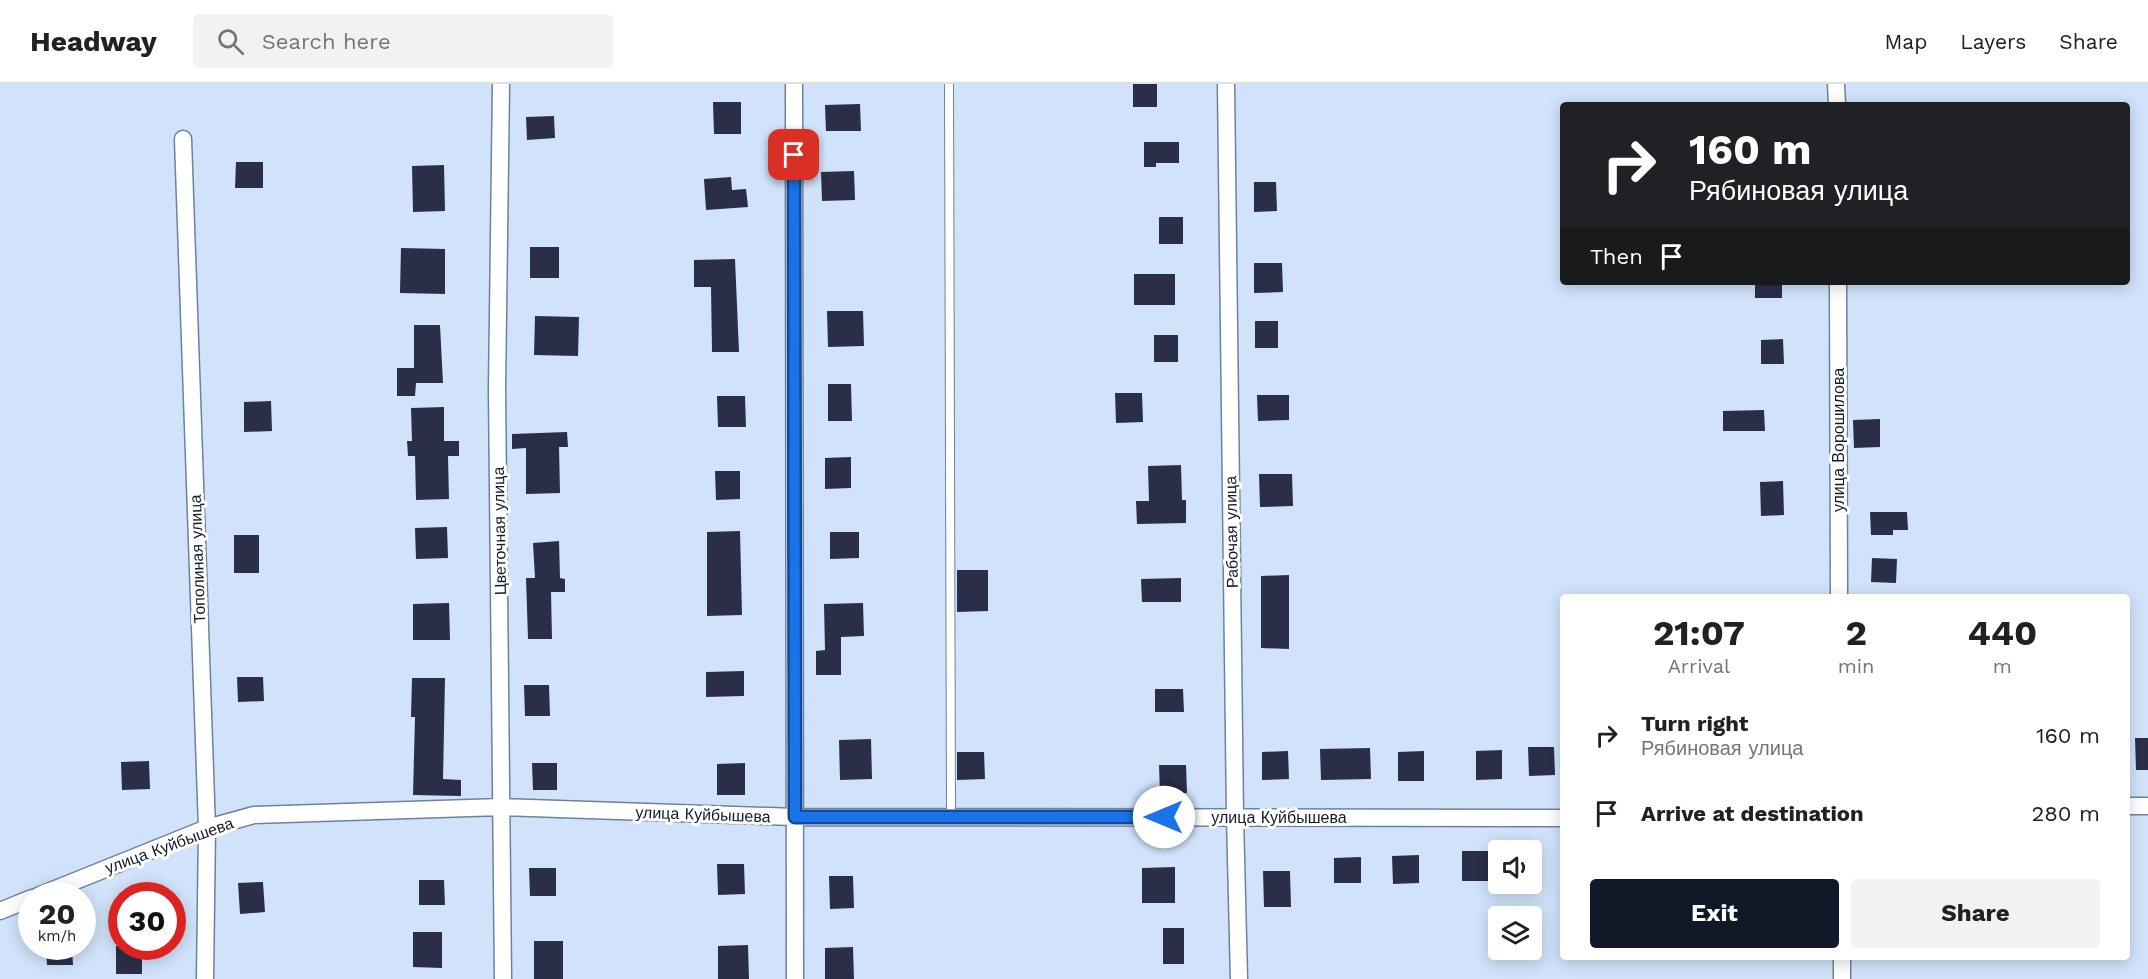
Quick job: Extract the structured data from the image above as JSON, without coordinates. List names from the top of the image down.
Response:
{
  "streets": {
    "street": [
      "улица Ворошилова",
      "Цветочная улица",
      "Рабочая улица",
      "Тополиная улица",
      "улица Куйбышева"
    ]
  },
  "crossings": [
    ["Цветочная улица", "улица Куйбышева"],
    ["Рабочая улица", "улица Куйбышева"],
    ["Тополиная улица", "улица Куйбышева"]
  ],
  "page": {
    "header": "Headway",
    "search": "Search here",
    "nav": ["Map", "Layers", "Share"],
    "turn": ["160 m", "Рябиновая улица"],
    "then": "Then",
    "eta": [
      "21:07",
      "Arrival",
      "2",
      "min",
      "440",
      "m"
    ],
    "list": [
      {
        "name": "Turn right",
        "note": "Рябиновая улица",
        "value": "160 m"
      },
      {
        "name": "Arrive at destination",
        "value": "280 m"
      }
    ],
    "buttons": ["Exit", "Share"],
    "speed": "20 km/h",
    "limit": "30"
  }
}
